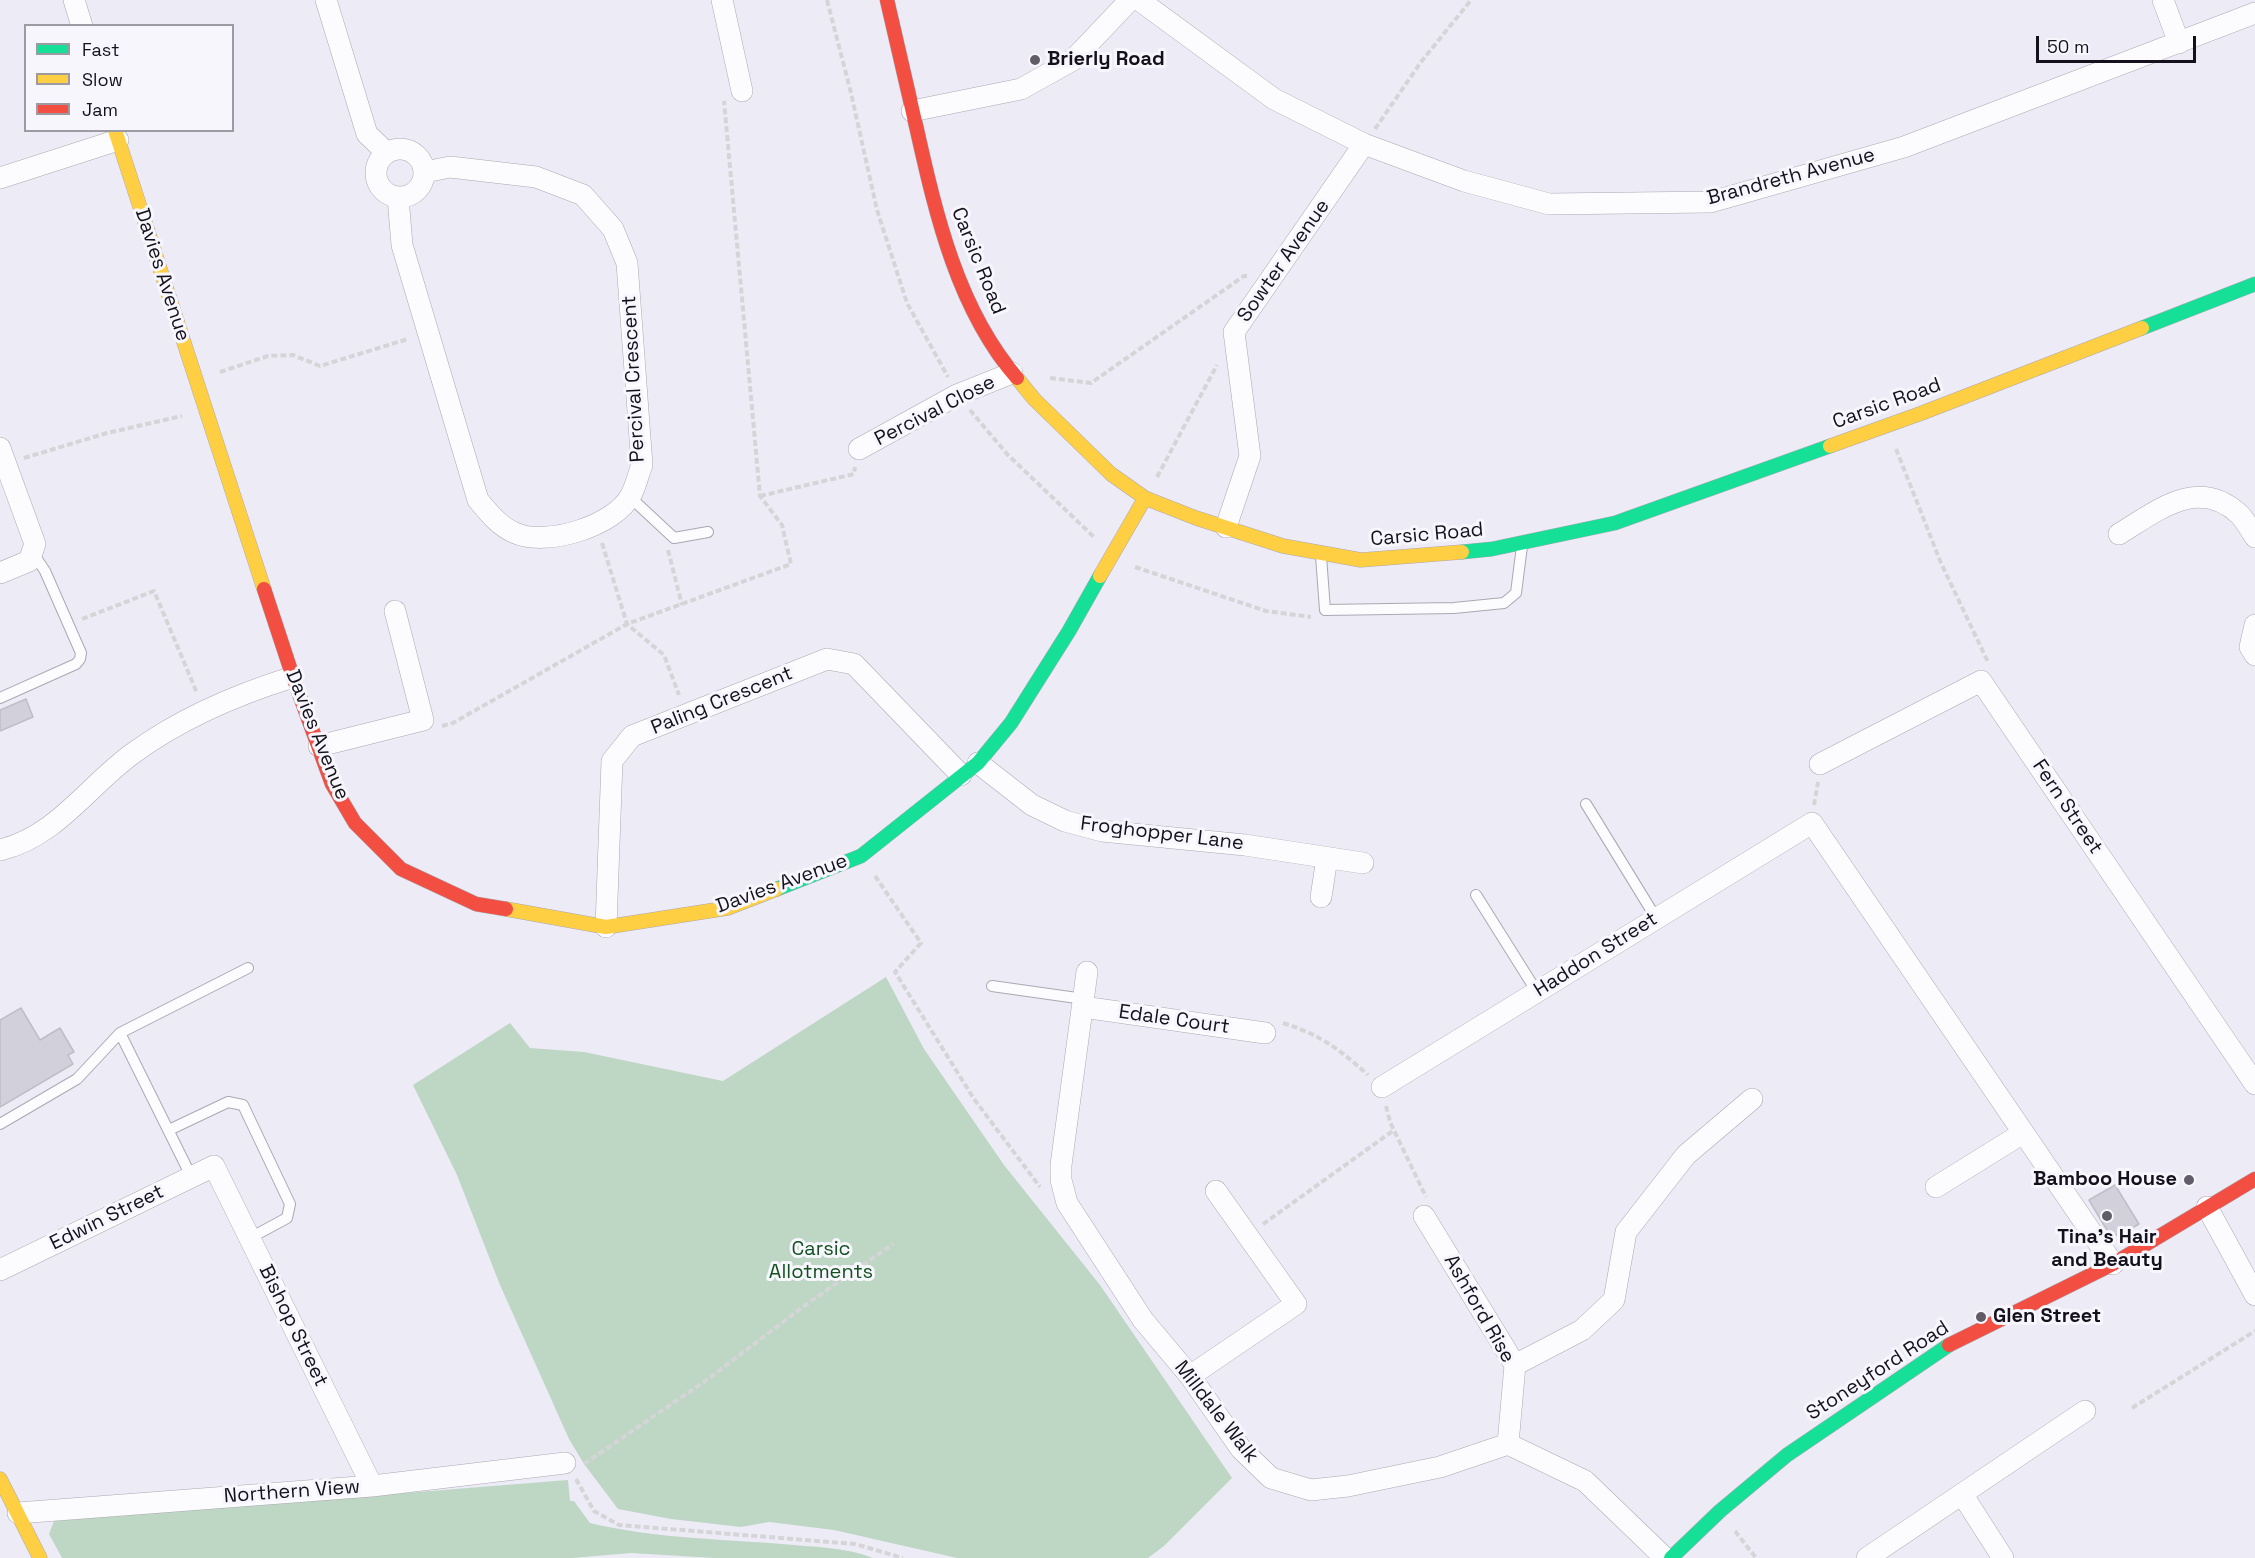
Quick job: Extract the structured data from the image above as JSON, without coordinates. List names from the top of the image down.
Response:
{
  "streets": {
    "street": [
      "Brandreth Avenue",
      "Carsic Road",
      "Sowter Avenue",
      "Davies Avenue",
      "Percival Crescent",
      "Percival Close",
      "Paling Crescent",
      "Fern Street",
      "Froghopper Lane",
      "Haddon Street",
      "Edale Court",
      "Edwin Street",
      "Ashford Rise",
      "Bishop Street",
      "Stoneyford Road",
      "Milldale Walk",
      "Northern View"
    ]
  },
  "crossings": [
    ["Brandreth Avenue", "Sowter Avenue"],
    ["Carsic Road", "Sowter Avenue"],
    ["Carsic Road", "Davies Avenue"],
    ["Carsic Road", "Percival Close"],
    ["Davies Avenue", "Paling Crescent"],
    ["Davies Avenue", "Froghopper Lane"],
    ["Edale Court", "Milldale Walk"],
    ["Edwin Street", "Bishop Street"],
    ["Ashford Rise", "Milldale Walk"],
    ["Bishop Street", "Northern View"]
  ],
  "parks": ["Carsic Allotments"],
  "places": [
    "Brierly Road",
    "Bamboo House",
    "Tina's Hair and Beauty",
    "Glen Street"
  ],
  "legend": ["Fast", "Slow", "Jam"],
  "scale_bar": "50 m"
}
